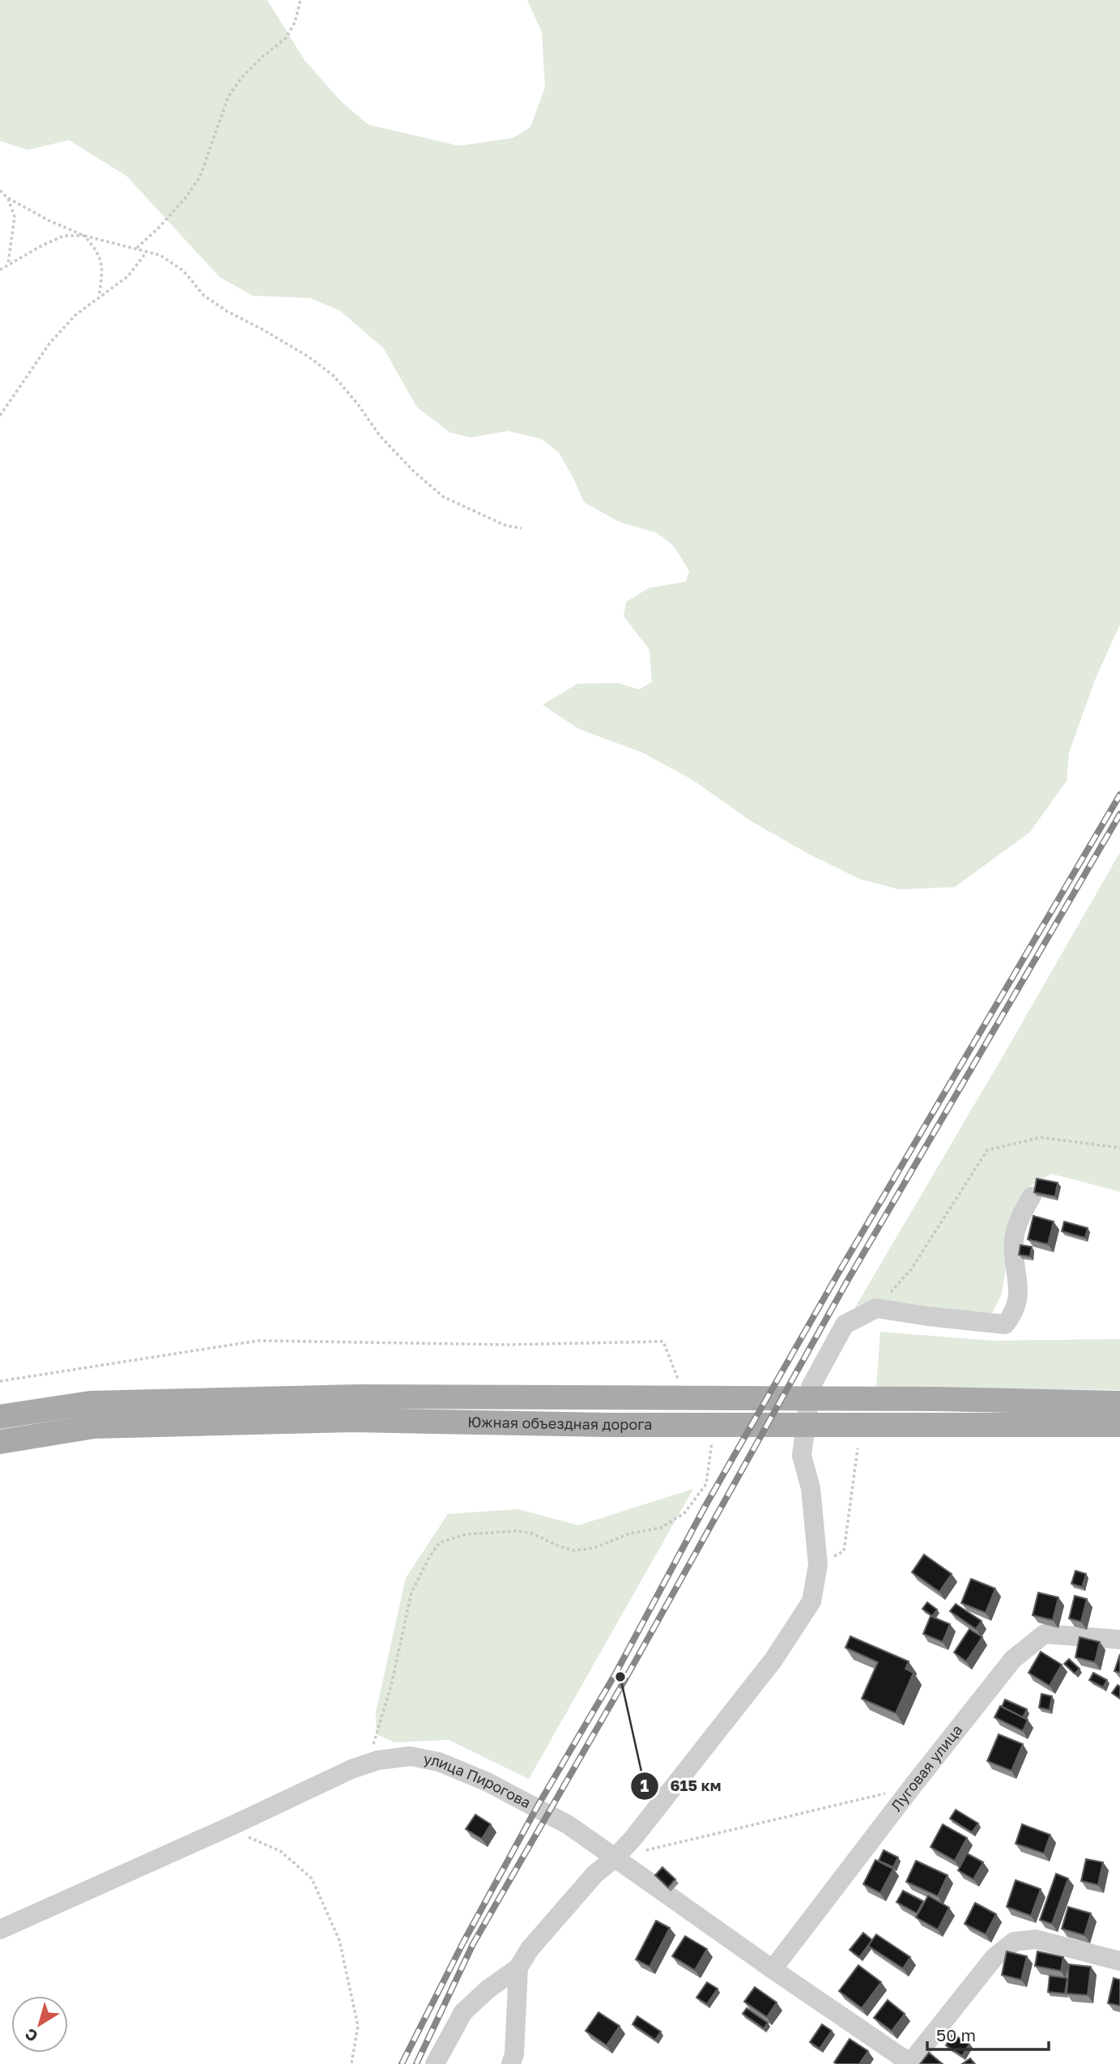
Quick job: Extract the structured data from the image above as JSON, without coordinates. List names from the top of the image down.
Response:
{
  "streets": {
    "main road": ["Южная объездная дорога"],
    "street": ["Луговая улица", "улица Пирогова"]
  },
  "crossings": [
    ["Луговая улица", "улица Пирогова"]
  ],
  "places": ["615 км"],
  "scale_bar": "50 m",
  "north": "bottom left"
}
